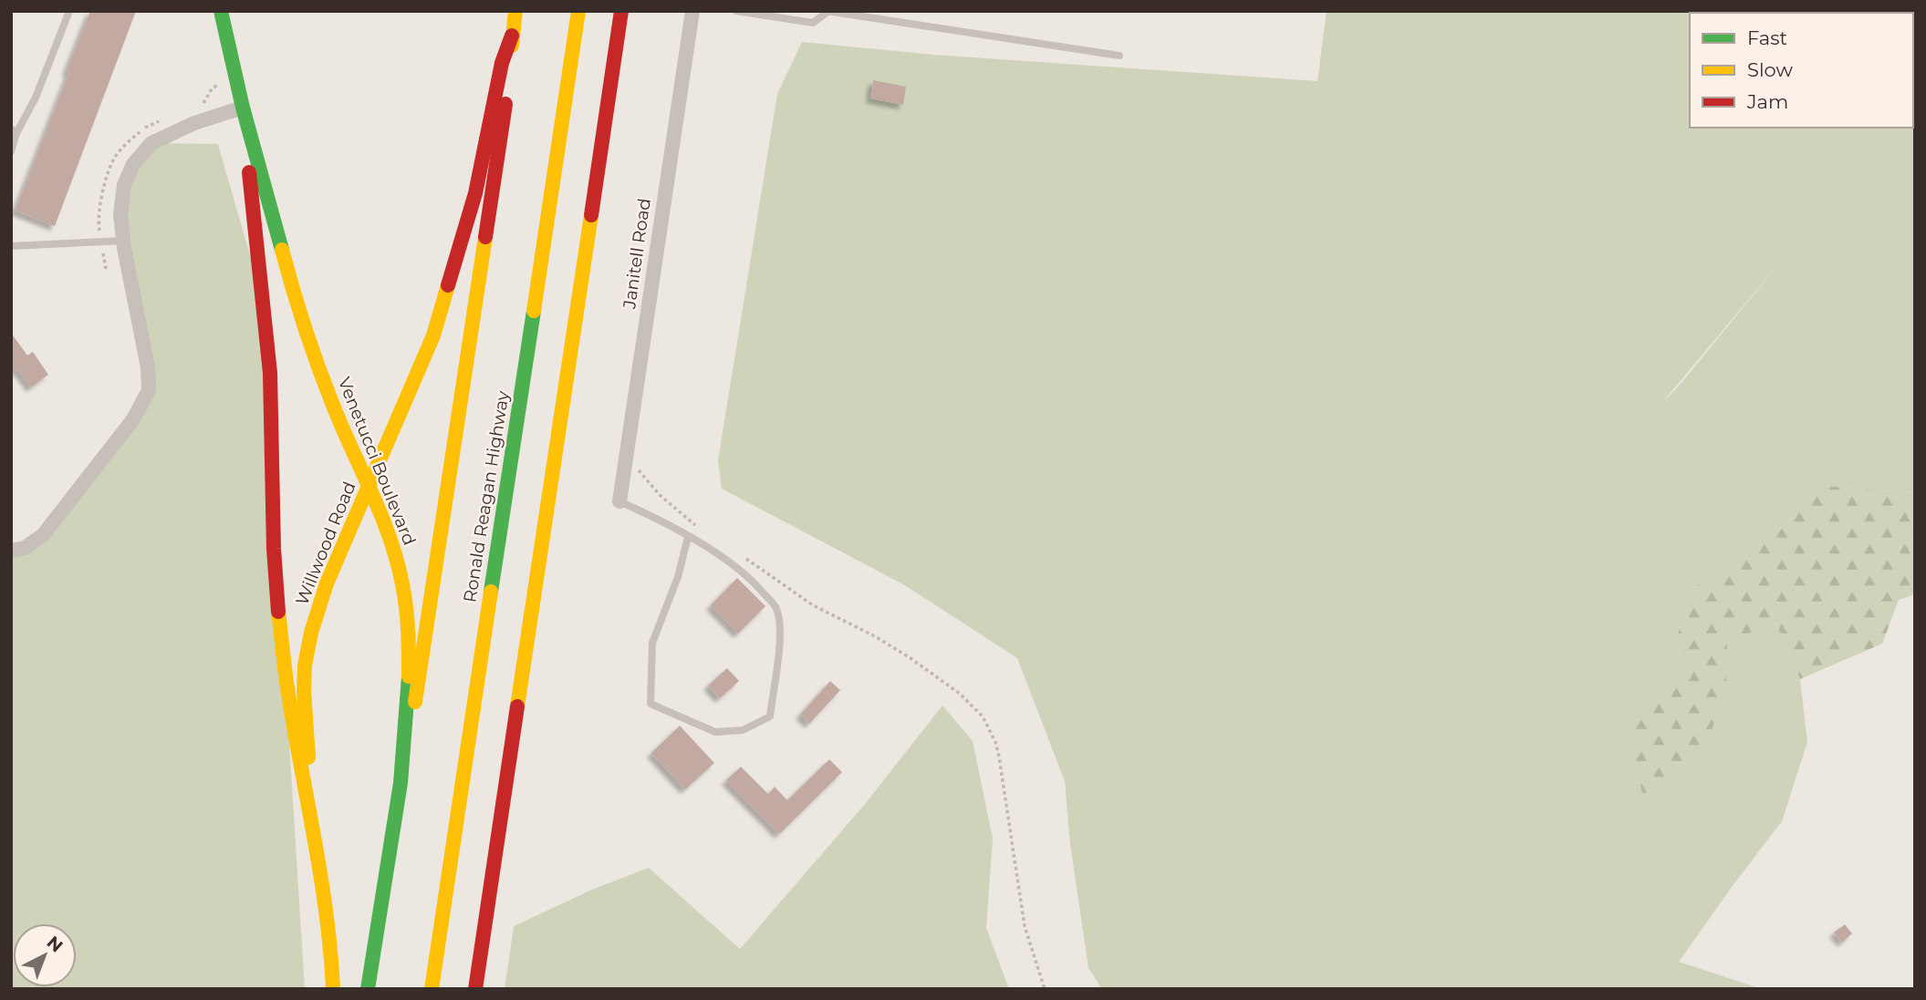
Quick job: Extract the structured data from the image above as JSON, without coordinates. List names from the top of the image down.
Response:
{
  "streets": {
    "main road": ["Venetucci Boulevard", "Ronald Reagan Highway", "Willwood Road"],
    "street": ["Janitell Road"]
  },
  "crossings": [
    ["Venetucci Boulevard", "Willwood Road"]
  ],
  "legend": ["Fast", "Slow", "Jam"],
  "north": "top right"
}
